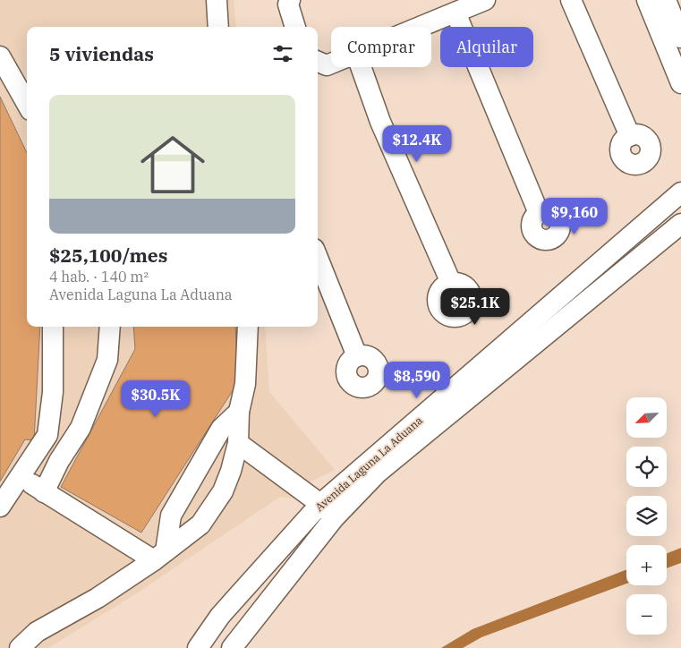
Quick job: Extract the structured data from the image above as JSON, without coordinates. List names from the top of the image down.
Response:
{
  "streets": {
    "street": ["Avenida Laguna La Aduana"]
  },
  "north": "bottom left",
  "page": {
    "chip": ["Comprar", "Alquilar"],
    "heading": "5 viviendas",
    "list": [
      {
        "name": "$25,100/mes",
        "note": "4 hab. · 140 m² · Avenida Laguna La Aduana"
      }
    ],
    "price": [
      "$12.4K",
      "$9,160",
      "$25.1K",
      "$8,590",
      "$30.5K"
    ],
    "map_buttons": ["+", "−"]
  }
}
